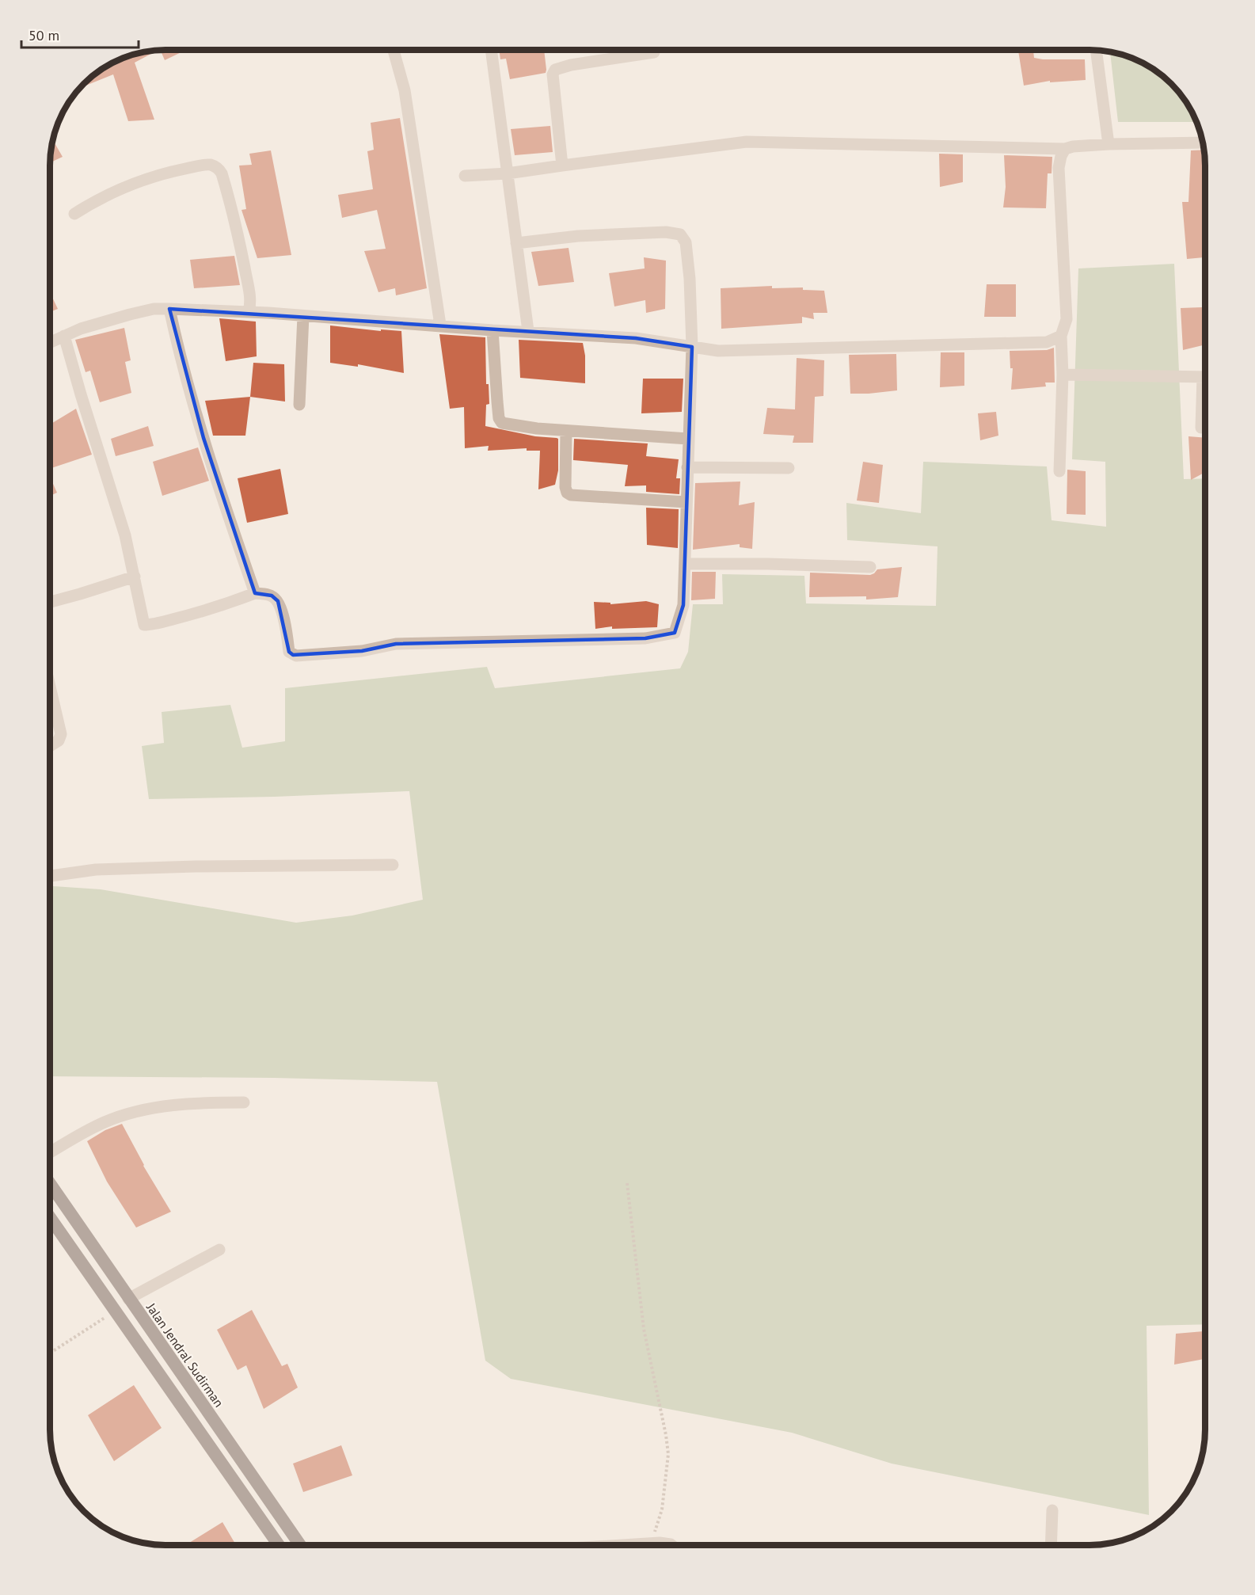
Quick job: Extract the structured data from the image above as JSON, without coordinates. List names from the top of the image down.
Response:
{
  "streets": {
    "highway": ["Jalan Jendral Sudirman"]
  },
  "scale_bar": "50 m"
}
